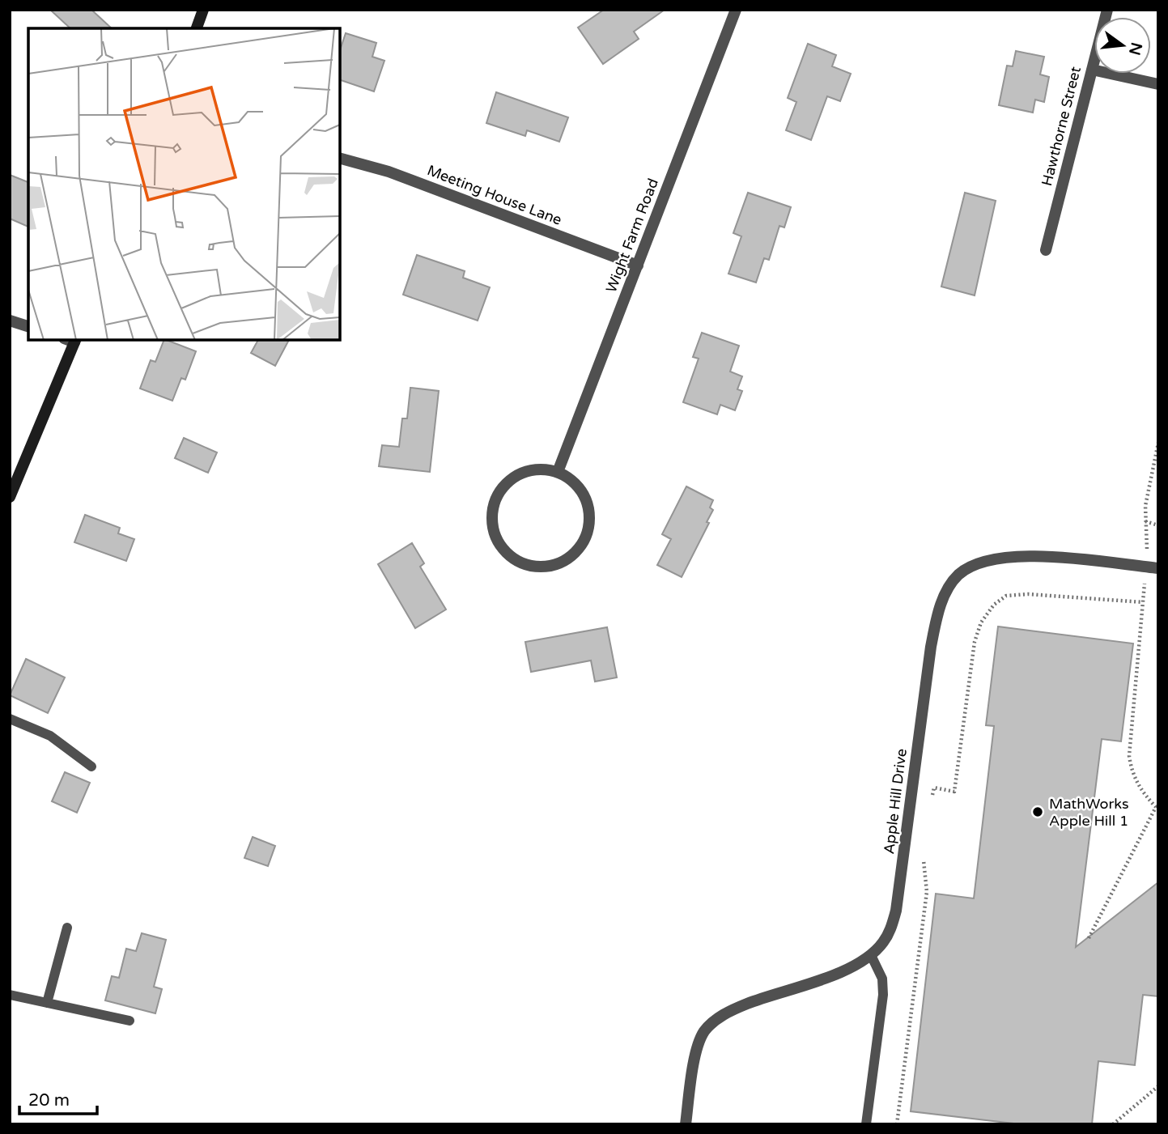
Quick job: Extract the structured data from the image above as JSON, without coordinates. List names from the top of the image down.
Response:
{
  "streets": {
    "street": [
      "Hawthorne Street",
      "Meeting House Lane",
      "Wight Farm Road",
      "Apple Hill Drive"
    ]
  },
  "crossings": [
    ["Meeting House Lane", "Wight Farm Road"]
  ],
  "places": ["MathWorks Apple Hill 1"],
  "scale_bar": "20 m",
  "north": "right"
}
